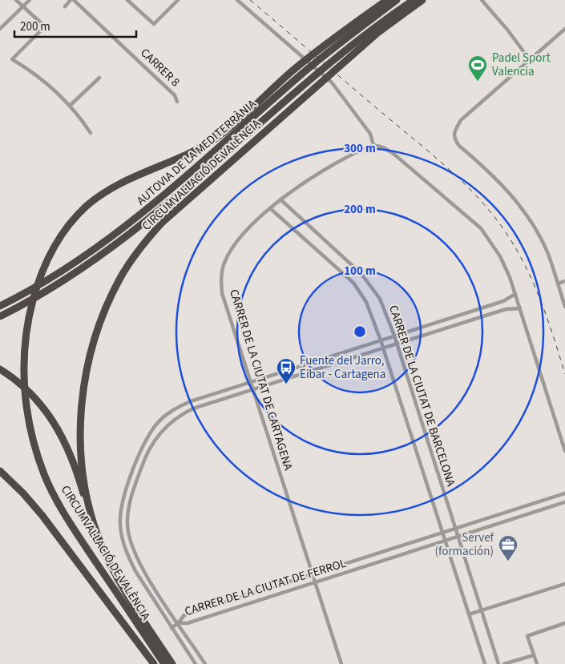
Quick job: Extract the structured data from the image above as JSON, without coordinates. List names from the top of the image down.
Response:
{
  "streets": {
    "highway": ["AUTOVIA DE LA MEDITERRÀNIA", "CIRCUMVAL·LACIÓ DE VALÈNCIA"],
    "street": [
      "CARRER 8",
      "CARRER DE LA CIUTAT DE CARTAGENA",
      "CARRER DE LA CIUTAT DE BARCELONA",
      "CARRER DE LA CIUTAT DE FERROL"
    ]
  },
  "crossings": [
    ["CARRER DE LA CIUTAT DE CARTAGENA", "CARRER DE LA CIUTAT DE BARCELONA"],
    ["CARRER DE LA CIUTAT DE CARTAGENA", "CARRER DE LA CIUTAT DE FERROL"],
    ["CARRER DE LA CIUTAT DE BARCELONA", "CARRER DE LA CIUTAT DE FERROL"]
  ],
  "places": {
    "sports": ["Padel Sport Valencia"],
    "bus stop": ["Fuente del Jarro, Eibar - Cartagena"],
    "office": ["Servef (formación)"]
  },
  "scale_bar": "200 m",
  "rings": ["300 m", "200 m", "100 m"]
}
